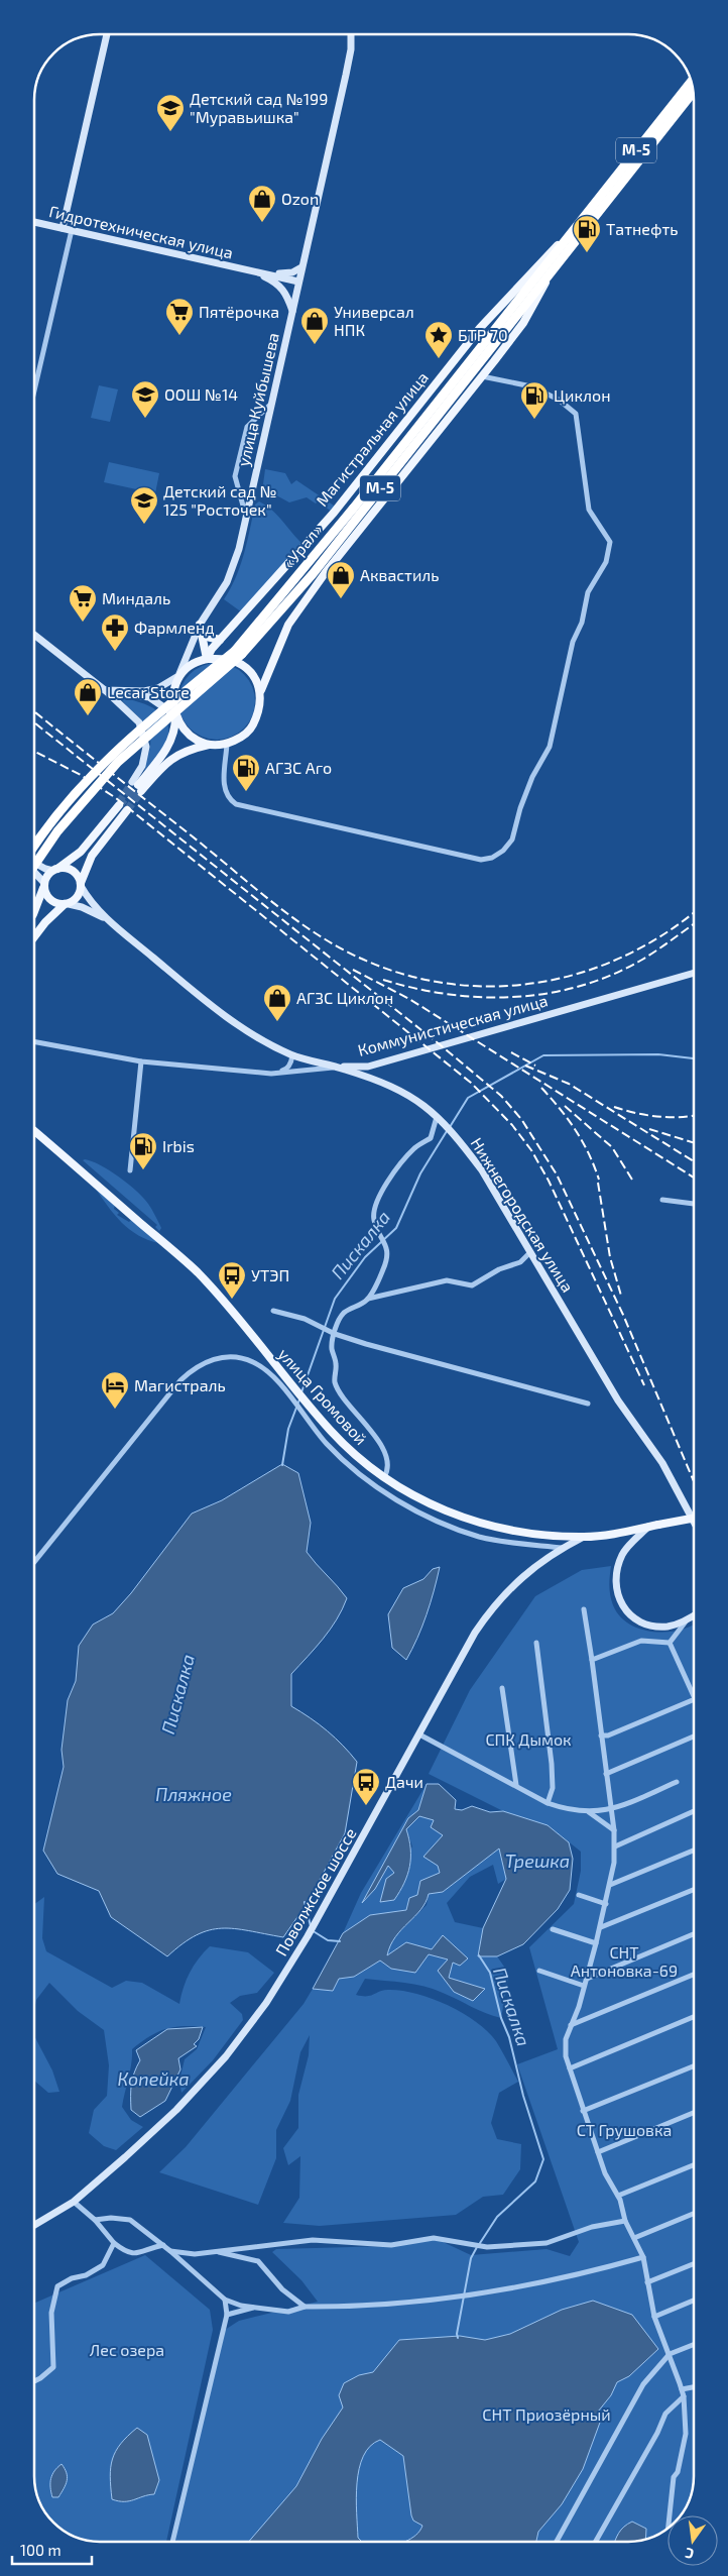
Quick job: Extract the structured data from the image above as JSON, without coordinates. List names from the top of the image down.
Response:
{
  "streets": {
    "highway": ["М-5", "Магистральная улица", "«Урал»"],
    "main road": [
      "Гидротехническая улица",
      "улица Куйбышева",
      "Коммунистическая улица",
      "Нижнегородская улица",
      "улица Громовой",
      "Поволжское шоссе"
    ]
  },
  "crossings": [
    ["М-5", "«Урал»"],
    ["улица Куйбышева", "Магистральная улица"],
    ["Магистральная улица", "«Урал»"],
    ["Коммунистическая улица", "Нижнегородская улица"],
    ["улица Громовой", "Поволжское шоссе"]
  ],
  "water": [
    "Пискалка",
    "Пляжное",
    "Трешка",
    "Копейка"
  ],
  "parks": [
    "СПК Дымок",
    "СНТ Антоновка-69",
    "СТ Грушовка",
    "Лес озера",
    "СНТ Приозёрный"
  ],
  "places": {
    "school or university": ["Детский сад №199 \"Муравьишка\"", "ООШ №14", "Детский сад № 125 \"Росточек\""],
    "shop": [
      "Ozon",
      "Универсал НПК",
      "Аквастиль",
      "Lecar Store",
      "АГЗС Циклон"
    ],
    "fuel station": [
      "Татнефть",
      "Циклон",
      "АГЗС Аго",
      "Irbis"
    ],
    "supermarket": ["Пятёрочка", "Миндаль"],
    "place": ["БТР 70"],
    "pharmacy": ["Фармленд"],
    "bus stop": ["УТЭП", "Дачи"],
    "hotel": ["Магистраль"]
  },
  "scale_bar": "100 m",
  "north": "bottom"
}
